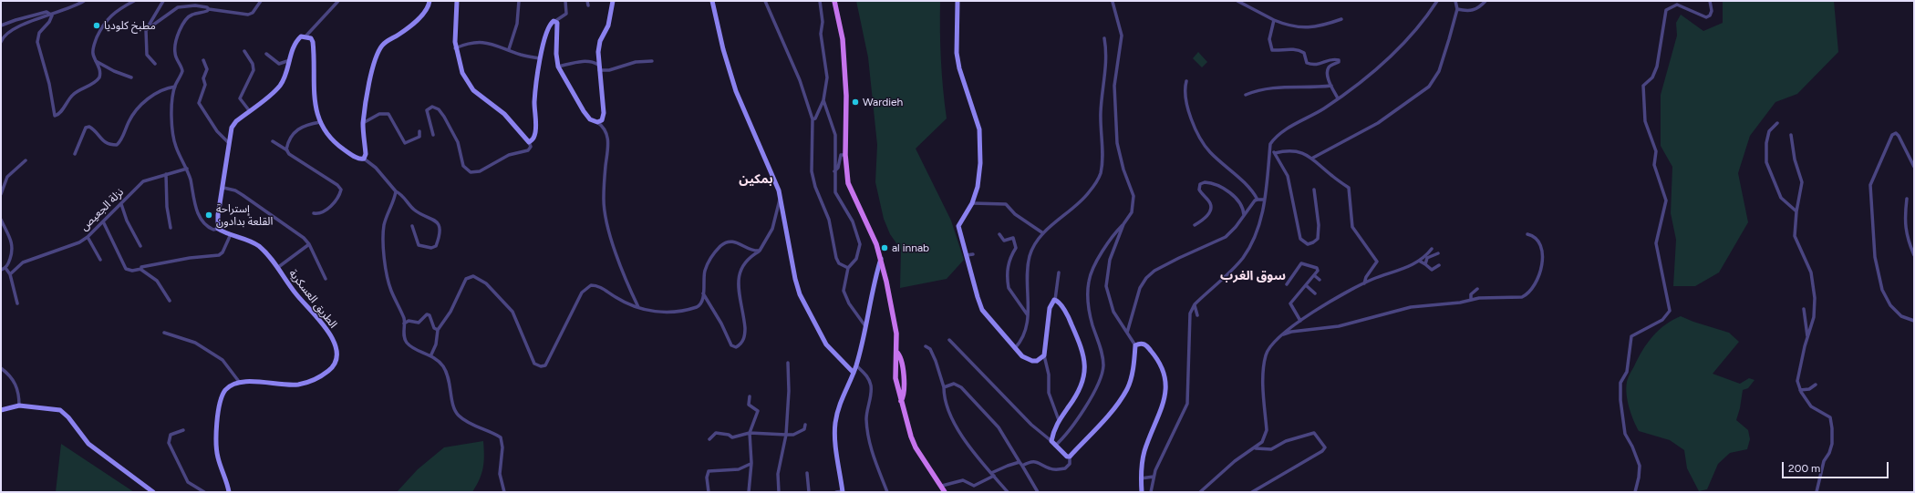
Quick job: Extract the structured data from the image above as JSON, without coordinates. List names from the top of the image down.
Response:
{
  "streets": {
    "main road": ["الطريق العسكرية"],
    "street": ["نزلة الجعيص"]
  },
  "districts": ["بمكين", "سوق الغرب"],
  "places": [
    "مطبخ كلوديا",
    "Wardieh",
    "إستراحة القلعة بدادون",
    "al innab"
  ],
  "scale_bar": "200 m"
}
